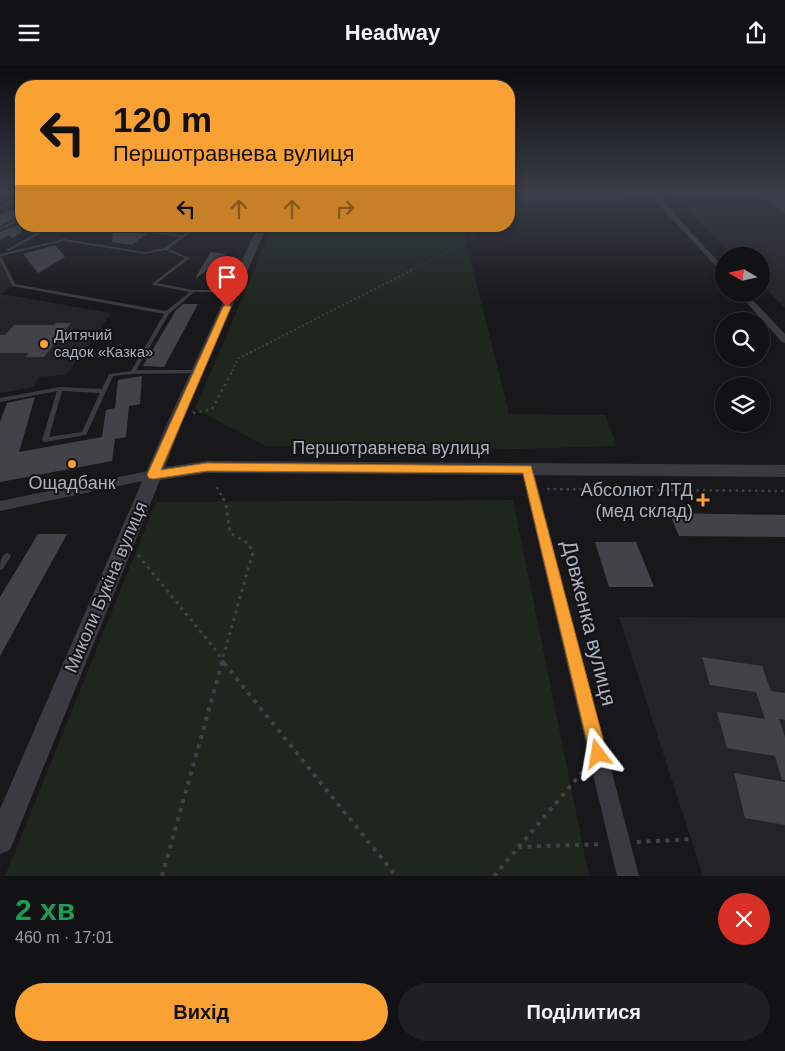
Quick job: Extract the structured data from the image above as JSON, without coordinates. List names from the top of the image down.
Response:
{
  "streets": {
    "street": ["Першотравнева вулиця", "Миколи Букіна вулиця", "Довженка вулиця"]
  },
  "crossings": [
    ["Першотравнева вулиця", "Миколи Букіна вулиця"],
    ["Першотравнева вулиця", "Довженка вулиця"]
  ],
  "places": {
    "other": ["Дитячий садок «Казка»", "Ощадбанк"],
    "health": ["Абсолют ЛТД (мед склад)"]
  },
  "north": "left",
  "page": {
    "header": "Headway",
    "turn": ["120 m", "Першотравнева вулиця"],
    "heading": ["2 хв", "460 m · 17:01"],
    "buttons": ["Вихід", "Поділитися"]
  }
}
